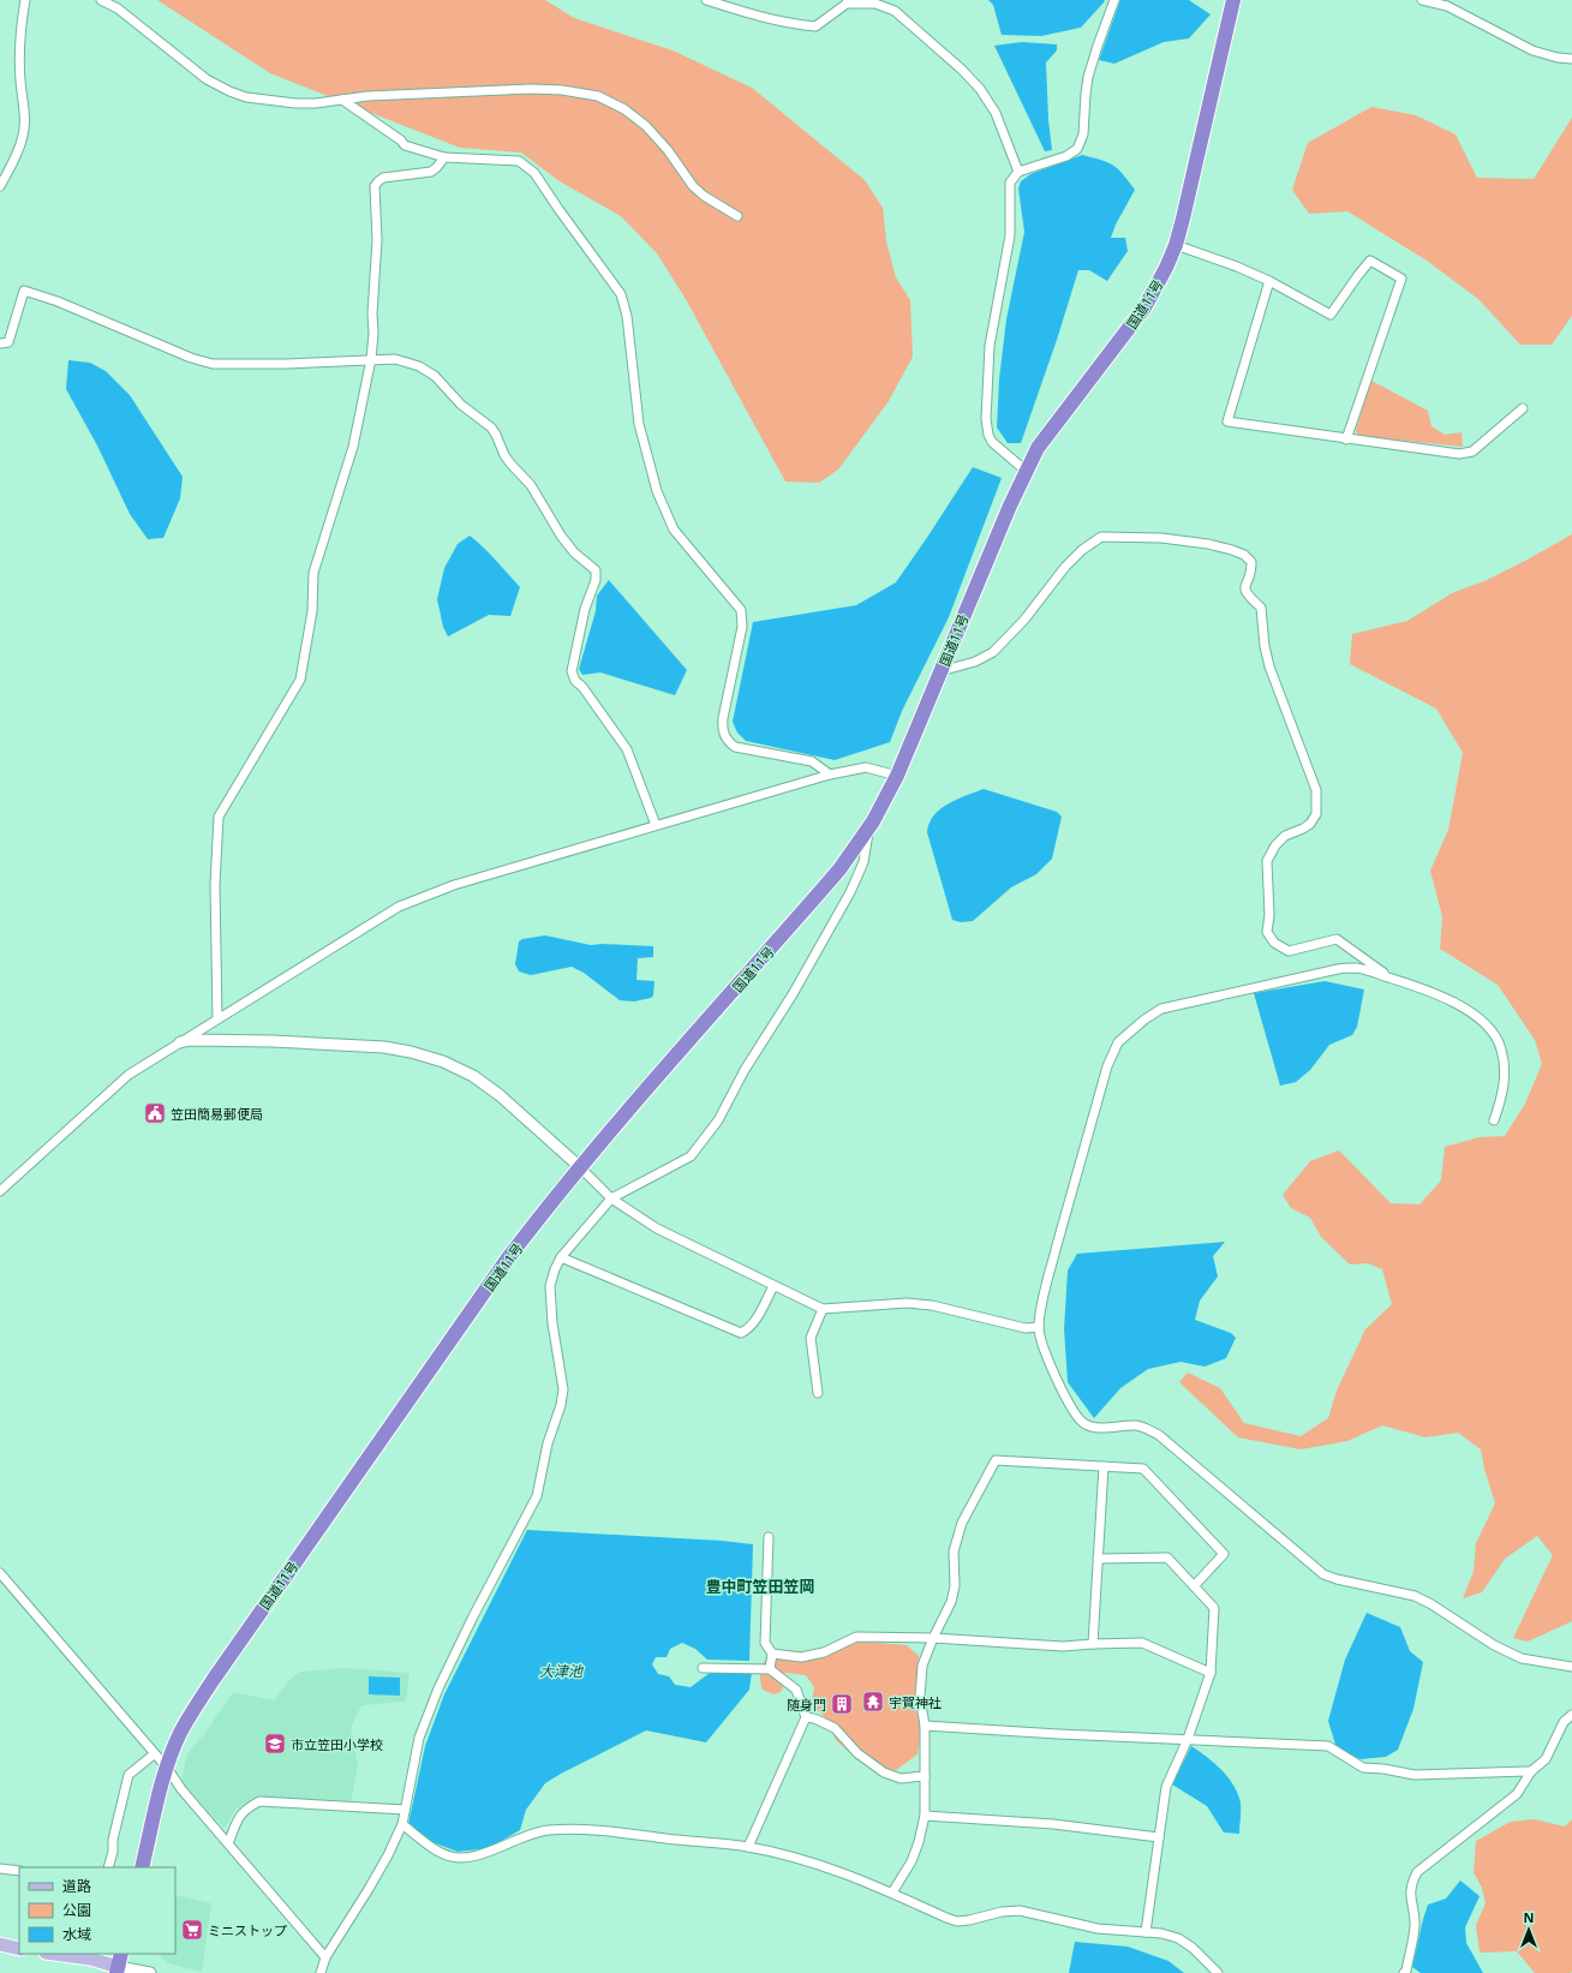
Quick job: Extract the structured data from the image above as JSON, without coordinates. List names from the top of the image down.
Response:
{
  "streets": {
    "highway": ["国道11号"]
  },
  "districts": ["豊中町笠田笠岡"],
  "water": ["大津池"],
  "places": {
    "public building": ["笠田簡易郵便局"],
    "temple": ["宇賀神社"],
    "building": ["随身門"],
    "school or university": ["市立笠田小学校"],
    "supermarket": ["ミニストップ"]
  },
  "legend": ["道路", "公園", "水域"],
  "north": "top"
}
